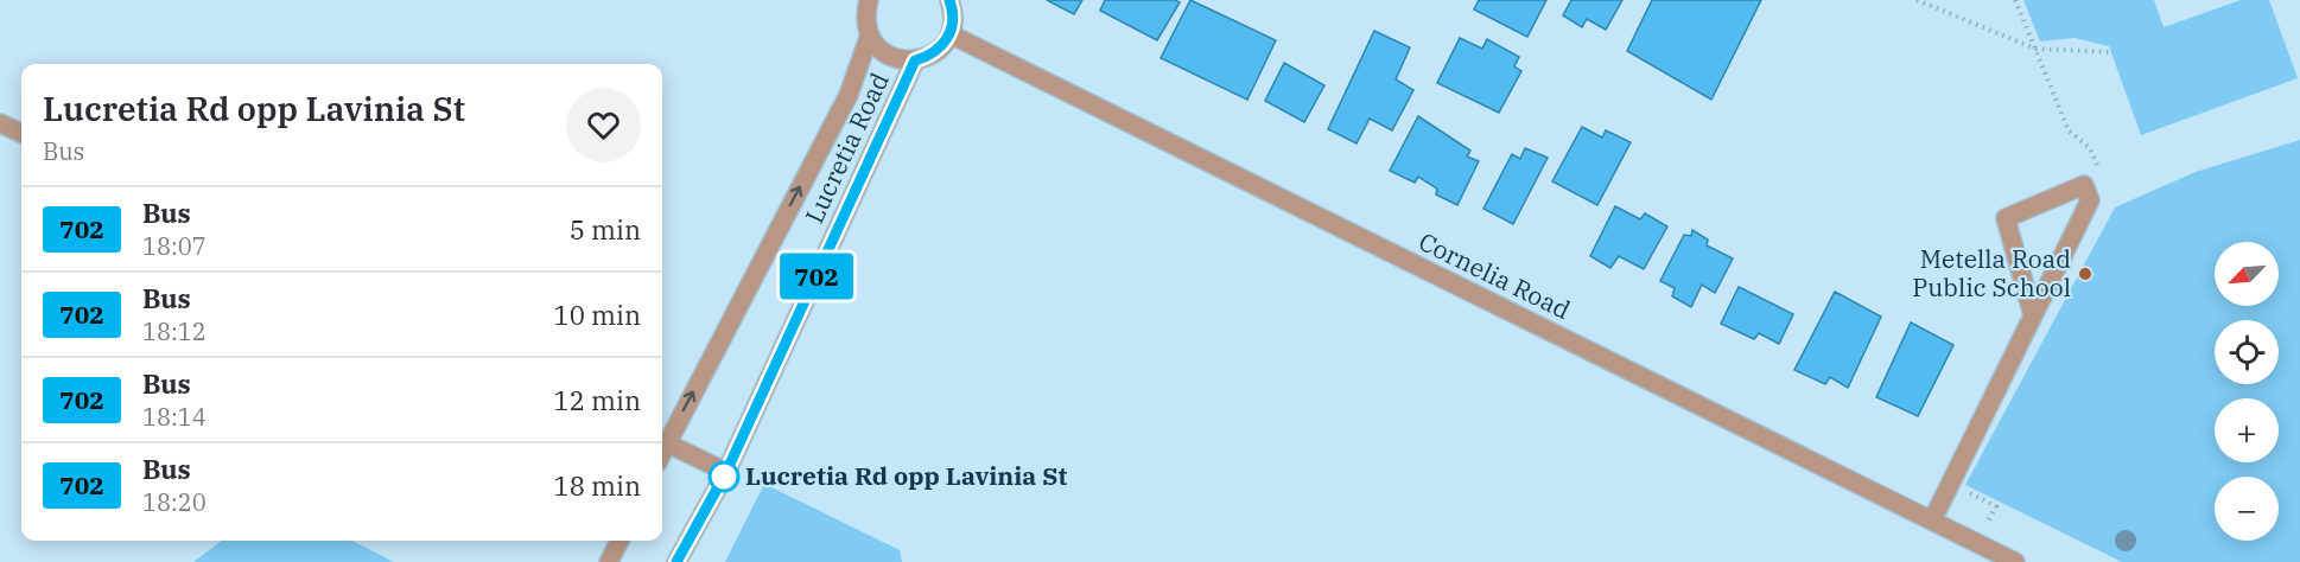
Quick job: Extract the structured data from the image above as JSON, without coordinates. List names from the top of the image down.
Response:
{
  "streets": {
    "street": ["Lucretia Road", "Cornelia Road"]
  },
  "places": ["Metella Road Public School", "Lucretia Rd opp Lavinia St"],
  "lines": ["bus line 702"],
  "north": "bottom left",
  "page": {
    "on_map": "702",
    "heading": ["Lucretia Rd opp Lavinia St", "Bus"],
    "list": [
      {
        "mark": "702",
        "name": "Bus",
        "note": "18:07",
        "value": "5 min"
      },
      {
        "mark": "702",
        "name": "Bus",
        "note": "18:12",
        "value": "10 min"
      },
      {
        "mark": "702",
        "name": "Bus",
        "note": "18:14",
        "value": "12 min"
      },
      {
        "mark": "702",
        "name": "Bus",
        "note": "18:20",
        "value": "18 min"
      }
    ],
    "map_buttons": ["+", "−"]
  }
}
